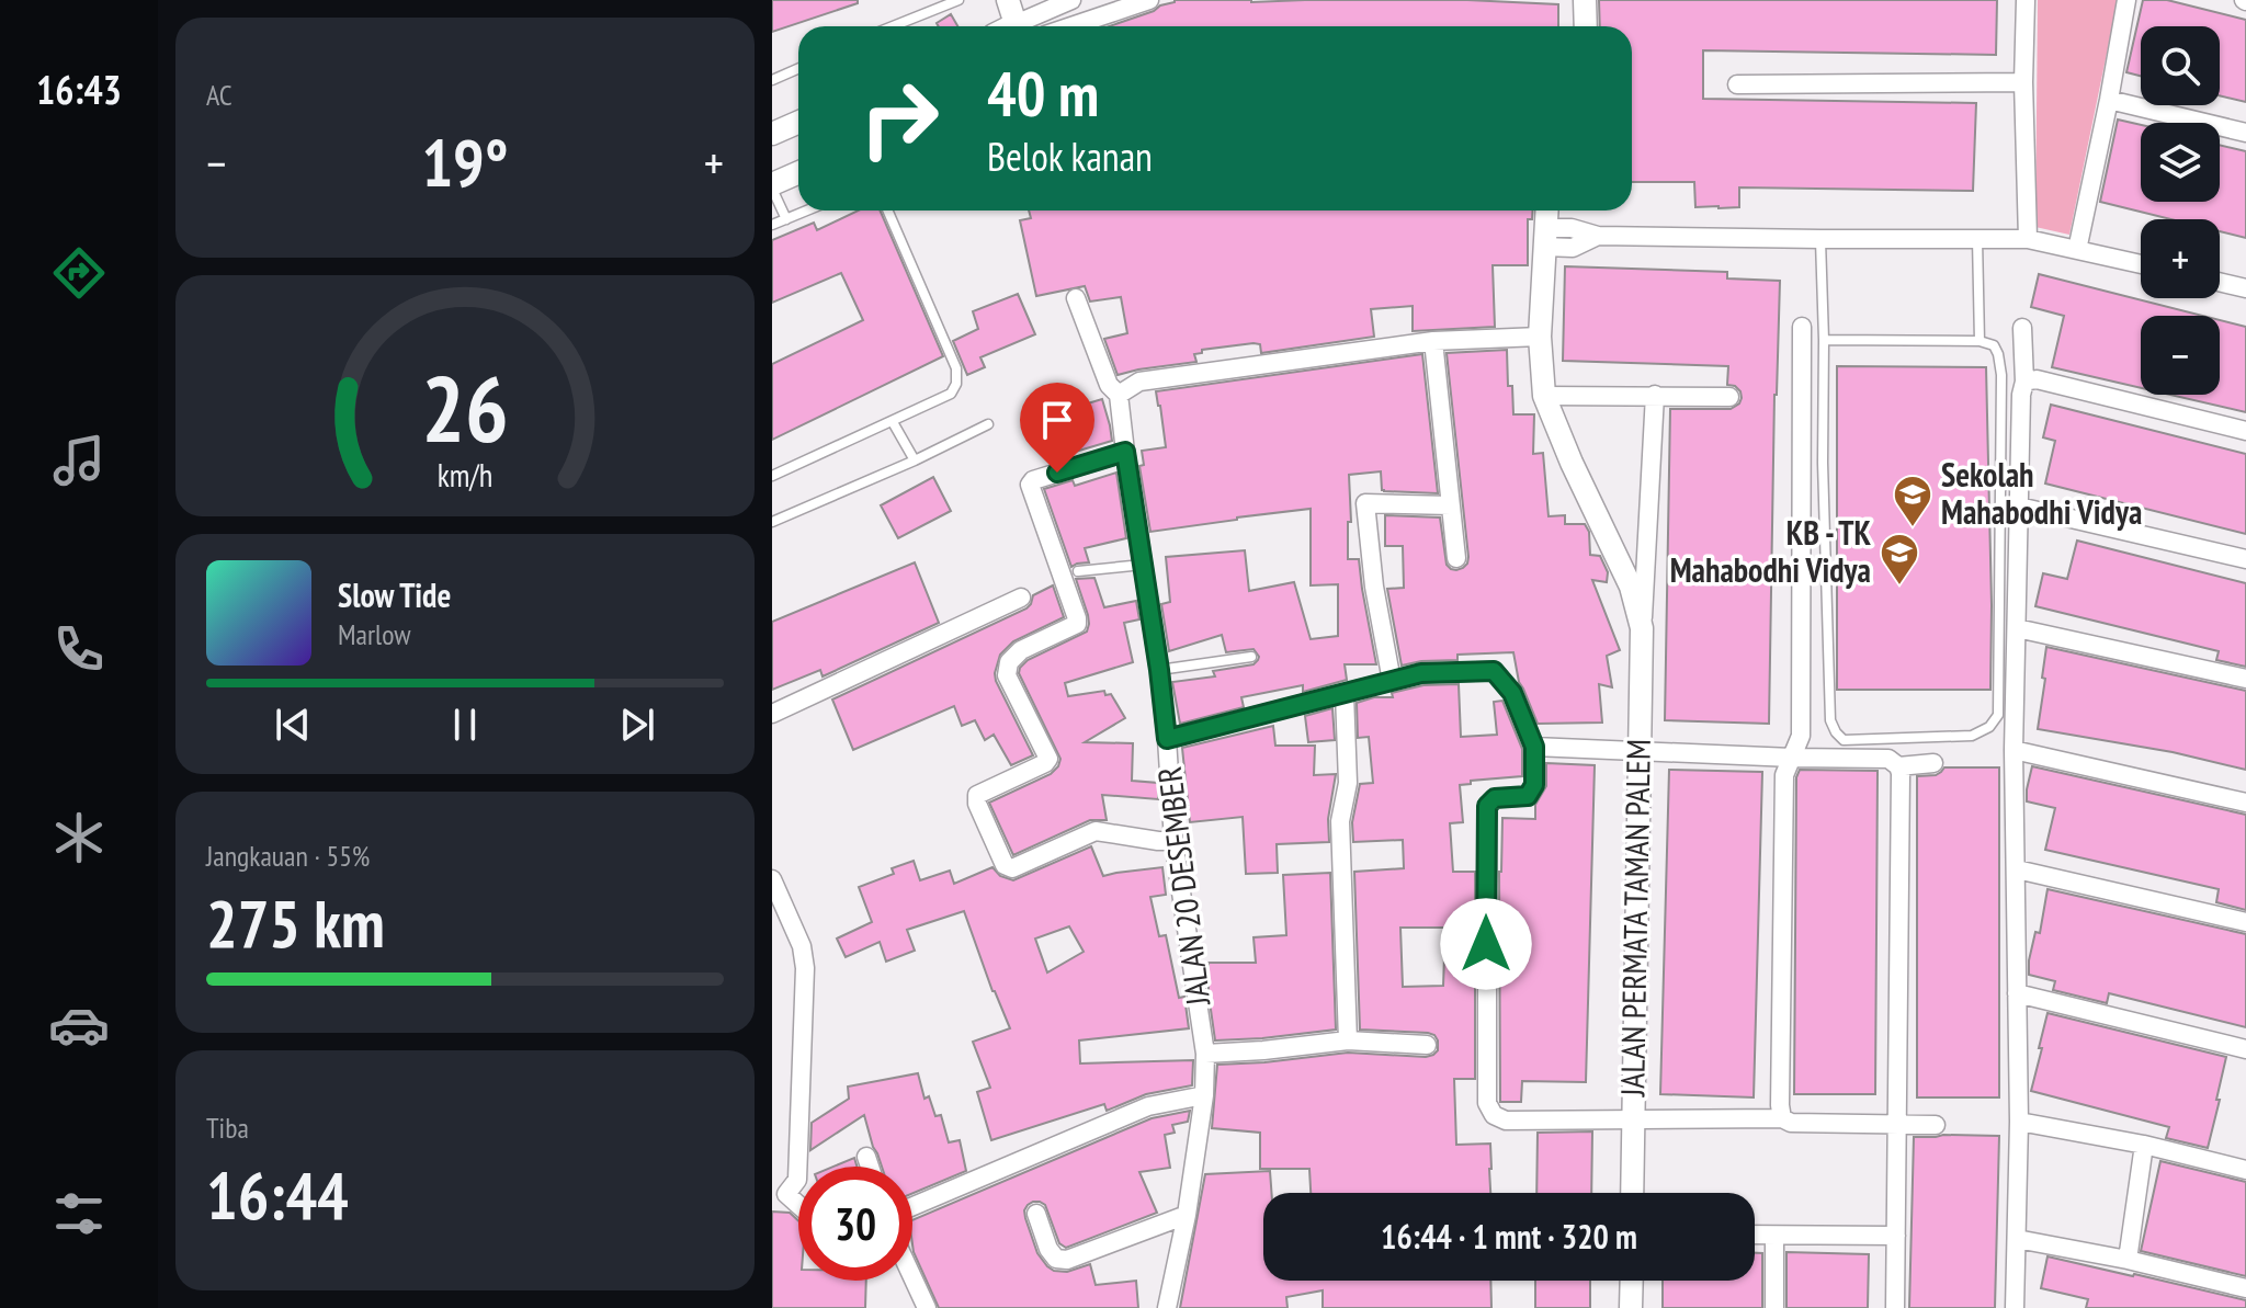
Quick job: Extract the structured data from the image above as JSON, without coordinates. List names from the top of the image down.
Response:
{
  "streets": {
    "street": ["JALAN 20 DESEMBER", "JALAN PERMATA TAMAN PALEM"]
  },
  "places": {
    "school or university": ["Sekolah Mahabodhi Vidya", "KB - TK Mahabodhi Vidya"]
  },
  "page": {
    "tabs": "16:43",
    "tile": [
      "AC",
      ["Jangkauan · 55%", "275 km"],
      ["Tiba", "16:44"]
    ],
    "map_buttons": ["+", "−"],
    "turn": ["40 m", "Belok kanan"],
    "heat": ["−", "19°", "+"],
    "song": ["Slow Tide", "Marlow"],
    "limit": "30",
    "trip": "16:44 · 1 mnt · 320 m",
    "gauge": ["26", "km/h"]
  }
}
